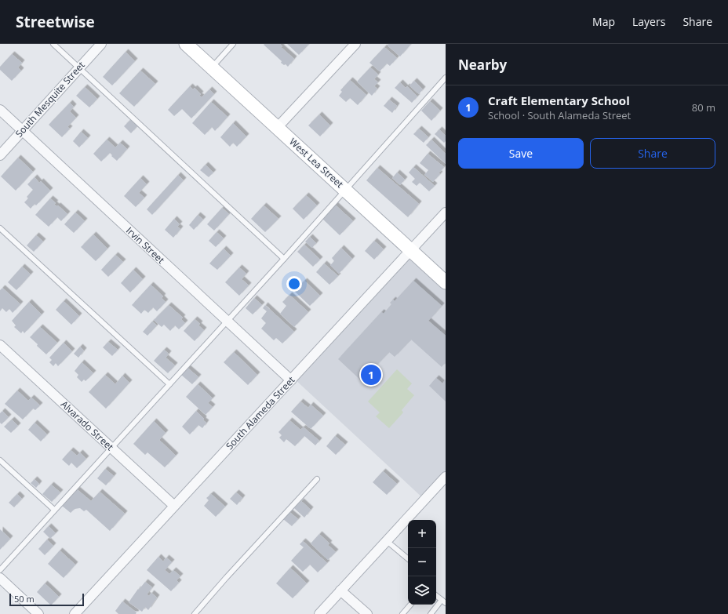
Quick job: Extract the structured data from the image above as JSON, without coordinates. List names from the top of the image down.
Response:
{
  "streets": {
    "main road": ["West Lea Street"],
    "street": [
      "South Mesquite Street",
      "Irvin Street",
      "South Alameda Street",
      "Alvarado Street"
    ]
  },
  "crossings": [
    ["South Mesquite Street", "Irvin Street"],
    ["West Lea Street", "South Alameda Street"],
    ["Irvin Street", "South Alameda Street"],
    ["South Alameda Street", "Alvarado Street"]
  ],
  "scale_bar": "50 m",
  "page": {
    "header": "Streetwise",
    "nav": ["Map", "Layers", "Share"],
    "heading": "Nearby",
    "list": [
      {
        "mark": "1",
        "name": "Craft Elementary School",
        "note": "School · South Alameda Street",
        "value": "80 m"
      }
    ],
    "buttons": ["Save", "Share"],
    "pins": "1",
    "map_buttons": ["+", "−"],
    "scale": "50 m"
  }
}
